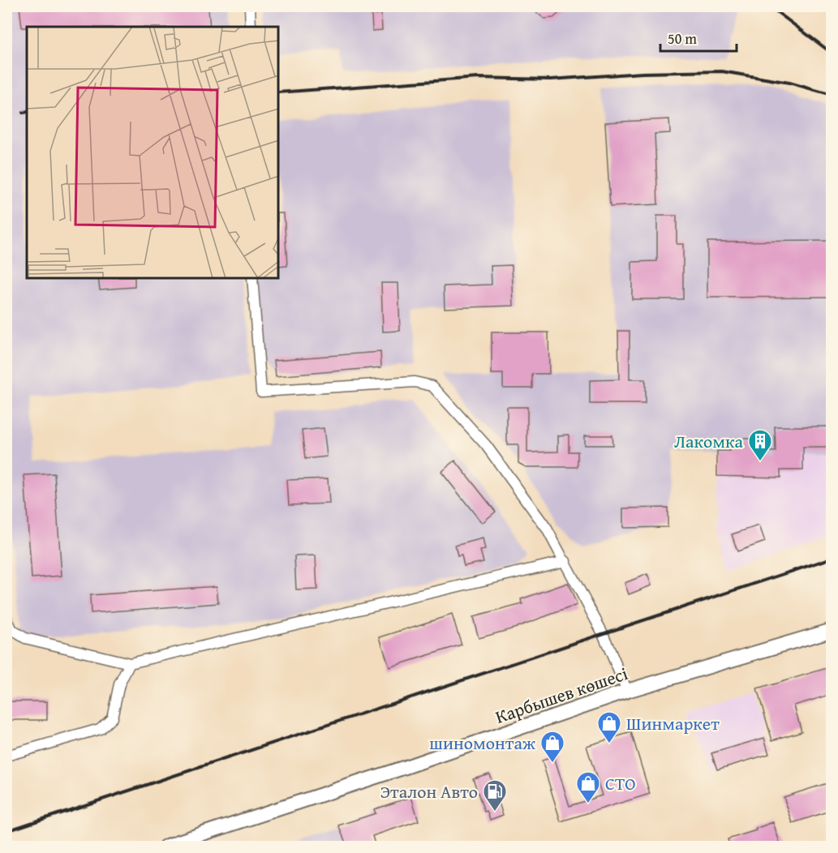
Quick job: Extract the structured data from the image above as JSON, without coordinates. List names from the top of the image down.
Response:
{
  "streets": {
    "main road": ["Карбышев көшесі"]
  },
  "places": {
    "building": ["Лакомка"],
    "shop": ["Шинмаркет", "шиномонтаж", "СТО"],
    "fuel station": ["Эталон Авто"]
  },
  "scale_bar": "50 m"
}
